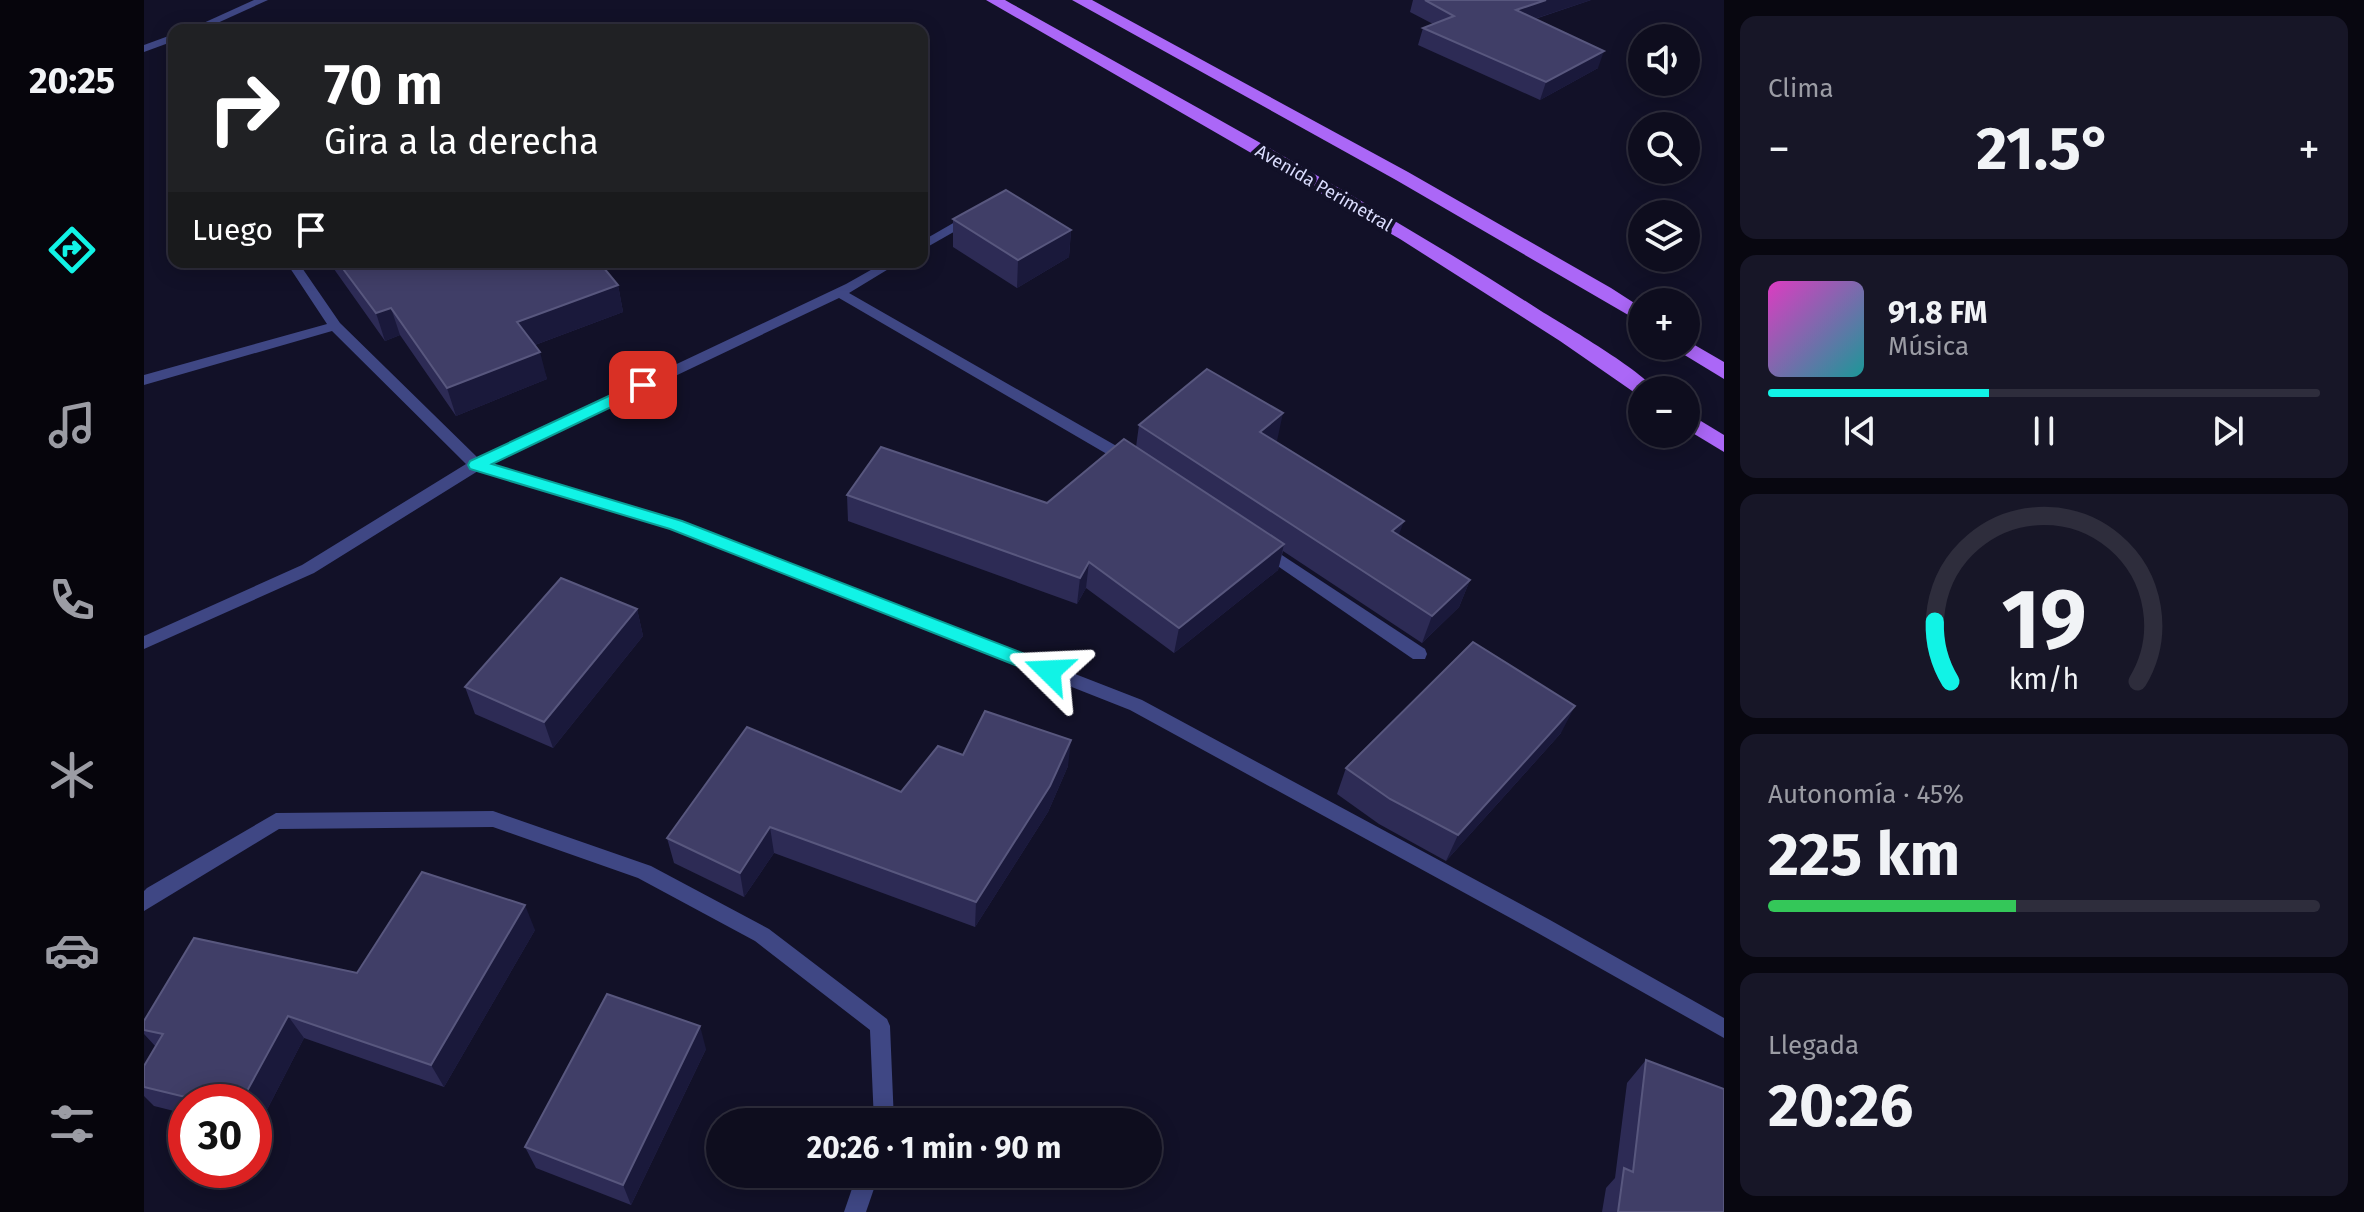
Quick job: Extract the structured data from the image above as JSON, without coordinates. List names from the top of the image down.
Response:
{
  "streets": {
    "main road": ["Avenida Perimetral"]
  },
  "page": {
    "tabs": "20:25",
    "tile": [
      "Clima",
      ["Autonomía · 45%", "225 km"],
      ["Llegada", "20:26"]
    ],
    "map_buttons": ["+", "−"],
    "turn": ["70 m", "Gira a la derecha"],
    "heat": ["−", "21.5°", "+"],
    "then": "Luego",
    "song": ["91.8 FM", "Música"],
    "limit": "30",
    "trip": "20:26 · 1 min · 90 m",
    "gauge": ["19", "km/h"]
  }
}
